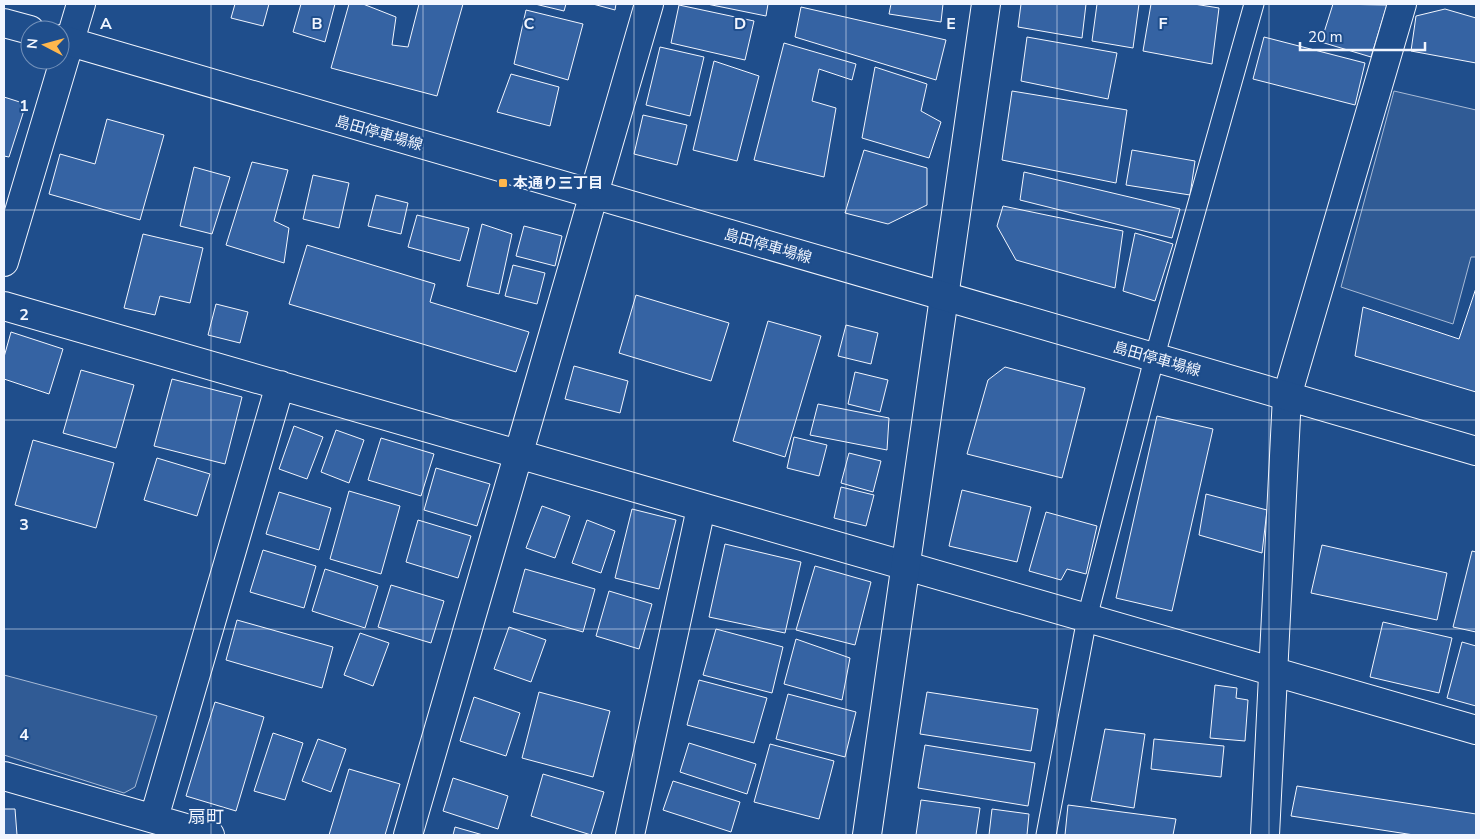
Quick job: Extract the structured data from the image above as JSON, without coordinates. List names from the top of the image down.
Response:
{
  "streets": {
    "street": ["島田停車場線"]
  },
  "districts": ["扇町"],
  "places": {
    "transit": ["本通り三丁目"]
  },
  "scale_bar": "20 m",
  "north": "left",
  "grid": {
    "columns": [
      "A",
      "B",
      "C",
      "D",
      "E",
      "F"
    ],
    "rows": [
      "1",
      "2",
      "3",
      "4"
    ]
  }
}
